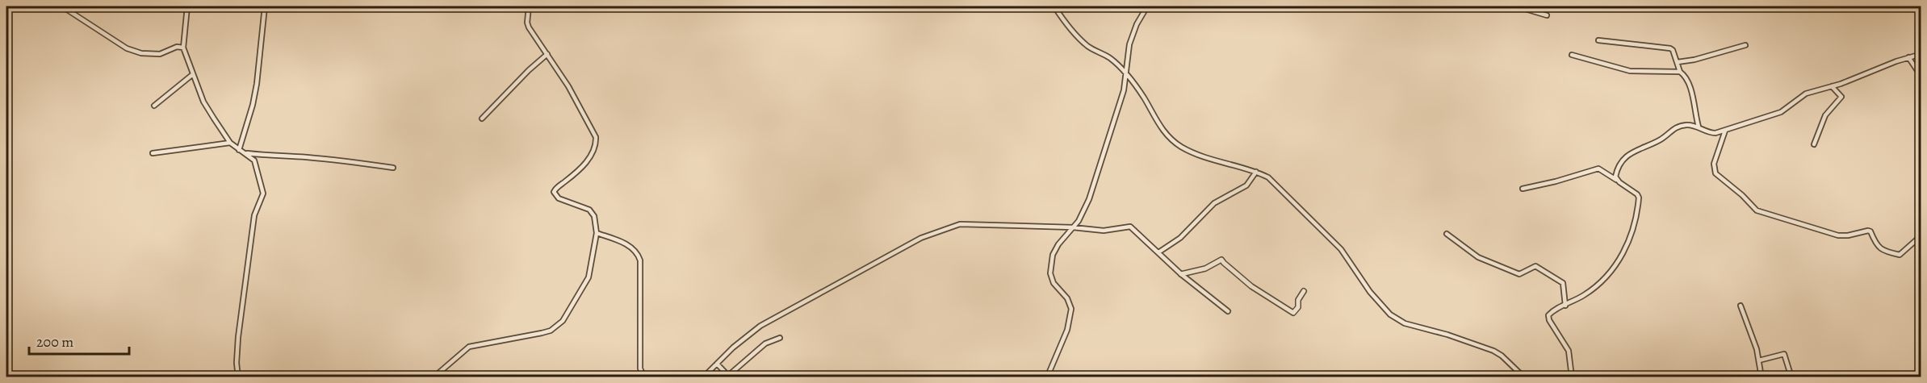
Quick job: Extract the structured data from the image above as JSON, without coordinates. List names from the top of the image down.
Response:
{
  "scale_bar": "200 m"
}
